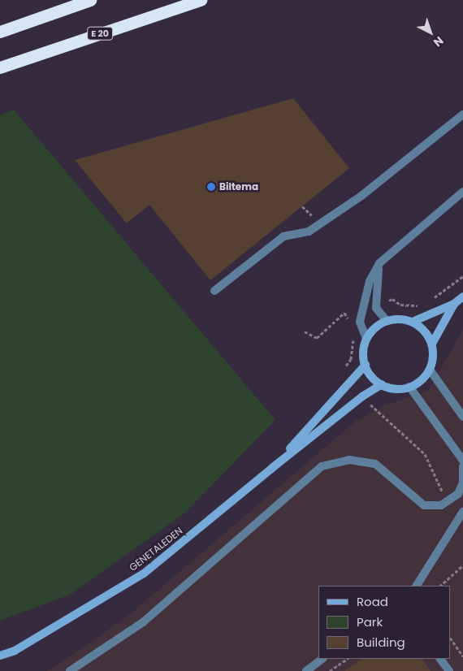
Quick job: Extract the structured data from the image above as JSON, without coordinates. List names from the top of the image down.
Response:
{
  "streets": {
    "highway": ["E 20"],
    "main road": ["GENETALEDEN"]
  },
  "places": ["Biltema"],
  "legend": ["Road", "Park", "Building"],
  "north": "bottom right"
}
